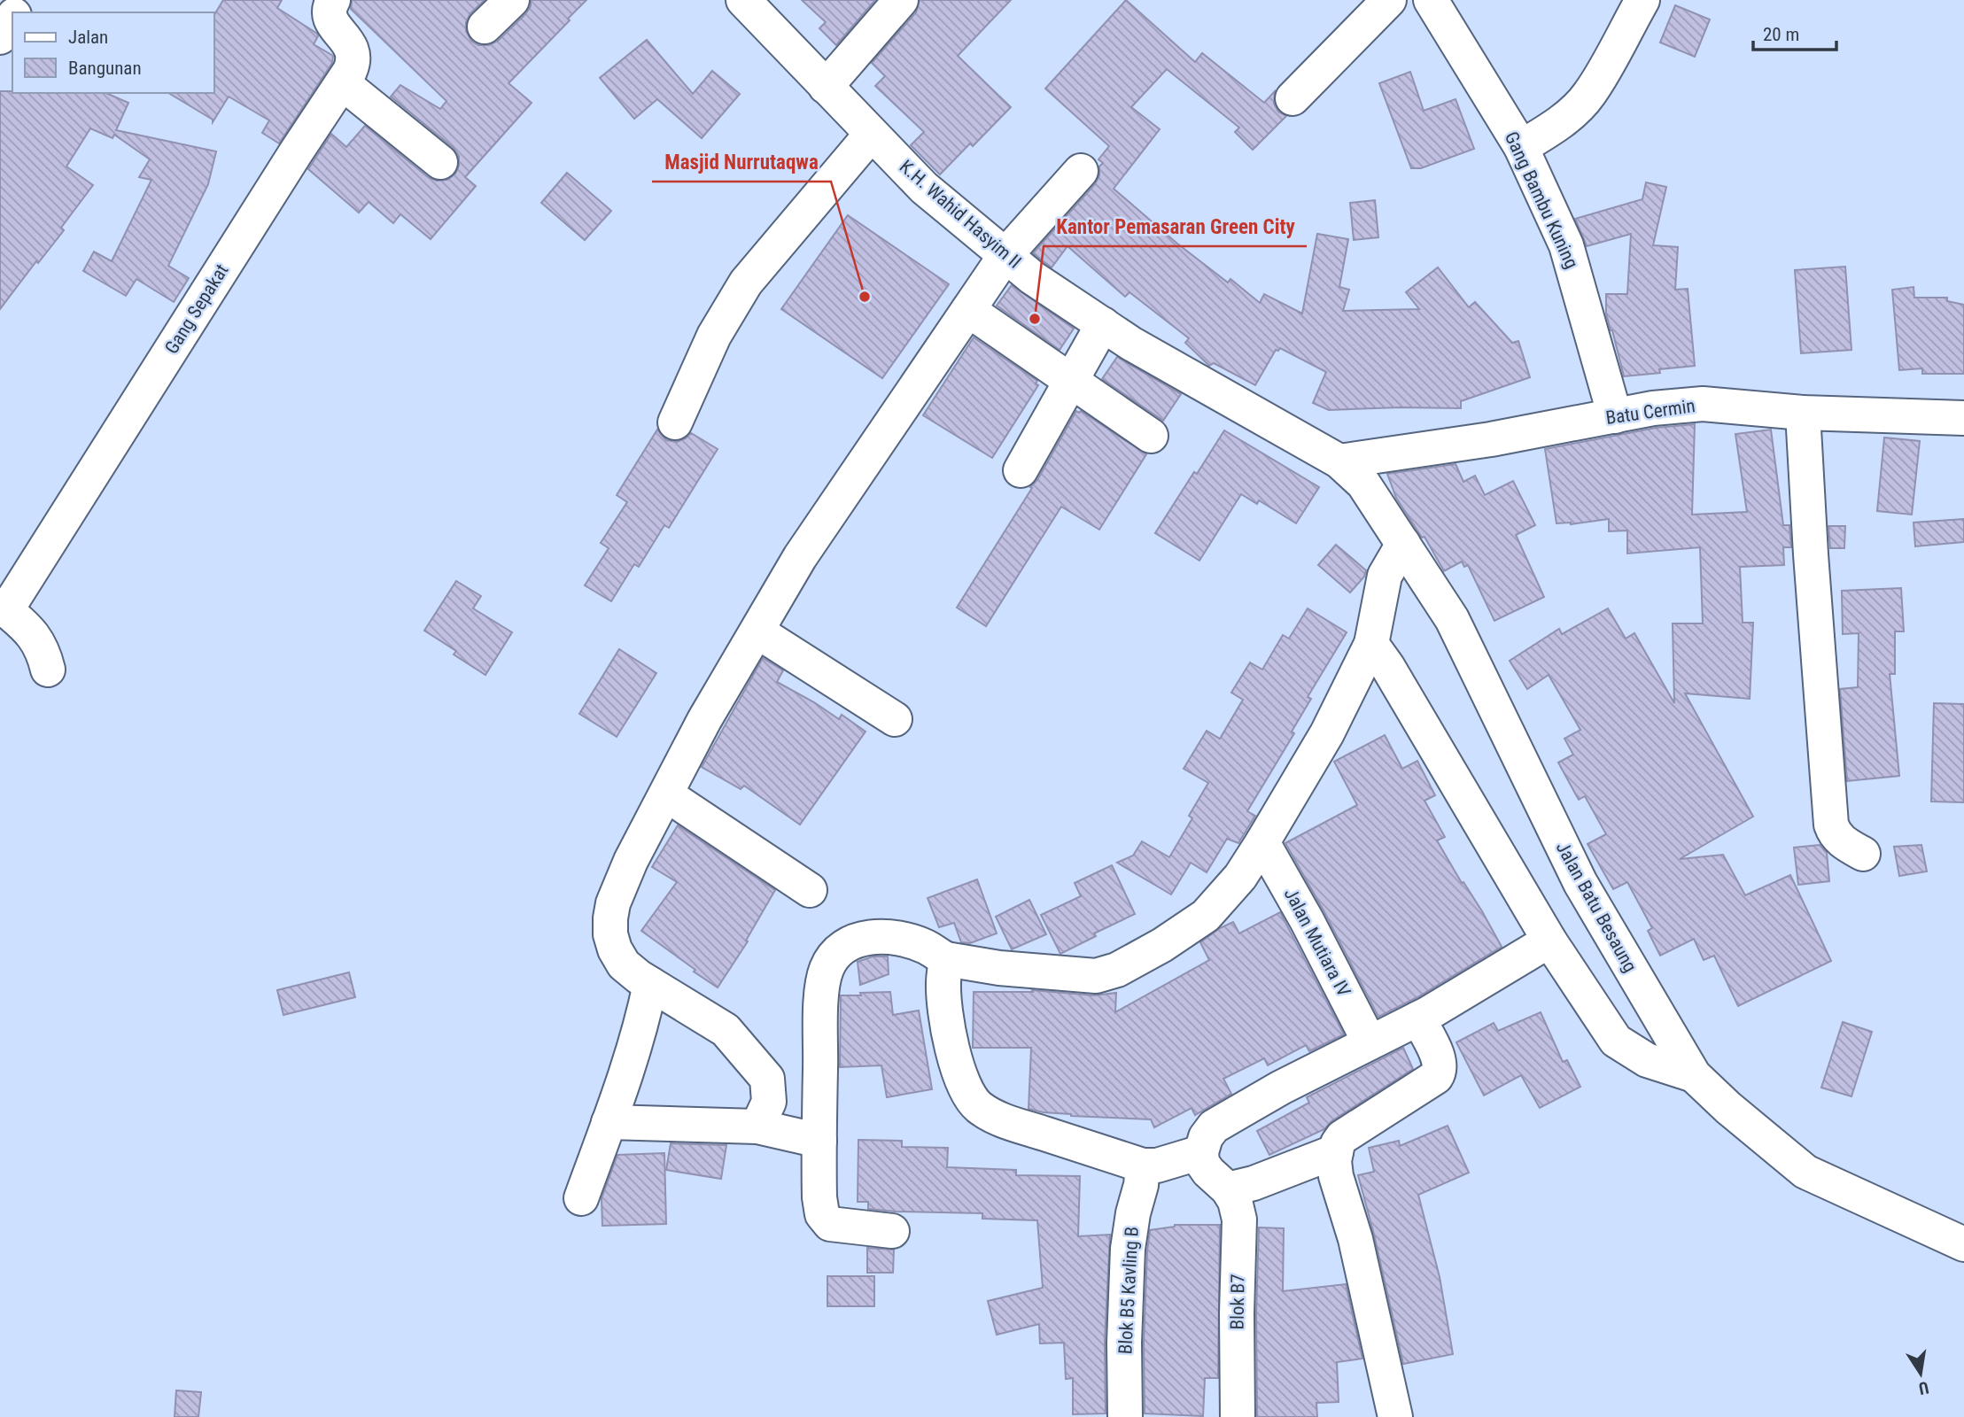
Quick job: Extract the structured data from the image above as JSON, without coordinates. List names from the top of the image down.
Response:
{
  "streets": {
    "street": [
      "Gang Bambu Kuning",
      "K.H. Wahid Hasyim II",
      "Gang Sepakat",
      "Batu Cermin",
      "Jalan Batu Besaung",
      "Jalan Mutiara IV",
      "Blok B5 Kavling B",
      "Blok B7"
    ]
  },
  "crossings": [
    ["Gang Bambu Kuning", "Batu Cermin"],
    ["K.H. Wahid Hasyim II", "Batu Cermin"],
    ["K.H. Wahid Hasyim II", "Jalan Batu Besaung"],
    ["Batu Cermin", "Jalan Batu Besaung"]
  ],
  "places": ["Masjid Nurrutaqwa", "Kantor Pemasaran Green City"],
  "legend": ["Jalan", "Bangunan"],
  "scale_bar": "20 m",
  "north": "bottom"
}
